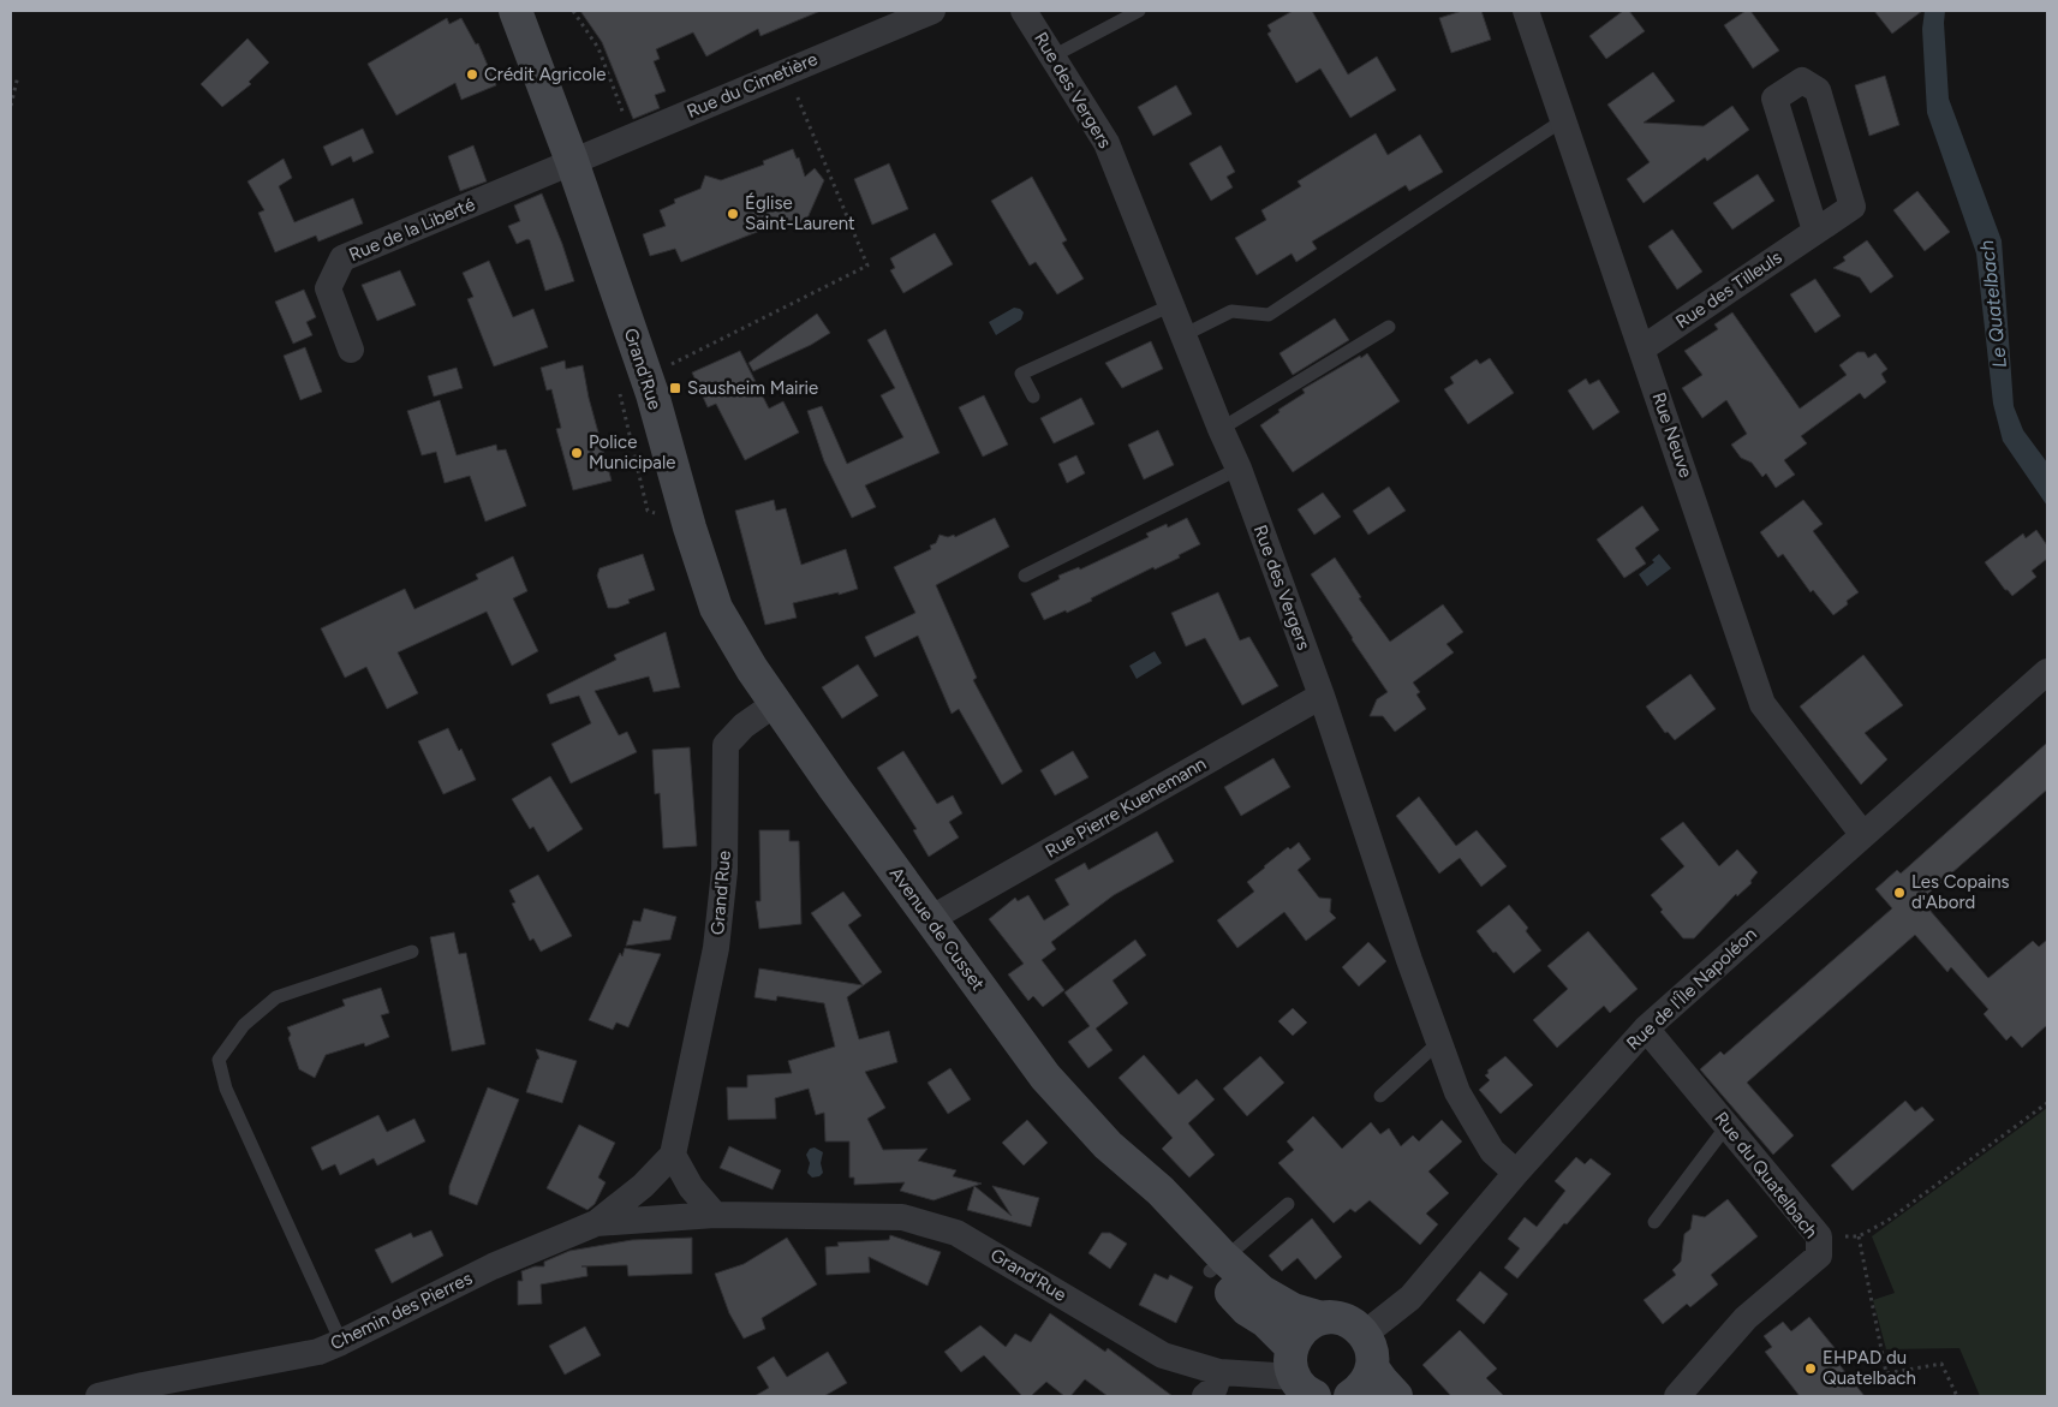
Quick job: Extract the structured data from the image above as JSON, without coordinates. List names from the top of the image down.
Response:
{
  "streets": {
    "main road": ["Grand'Rue", "Avenue de Cusset"],
    "street": [
      "Rue du Cimetière",
      "Rue des Vergers",
      "Rue de la Liberté",
      "Rue des Tilleuls",
      "Rue Neuve",
      "Rue Pierre Kuenemann",
      "Rue de l'Île Napoléon",
      "Rue du Quatelbach",
      "Chemin des Pierres"
    ]
  },
  "crossings": [
    ["Rue du Cimetière", "Rue de la Liberté"],
    ["Rue du Cimetière", "Grand'Rue"],
    ["Rue des Vergers", "Rue Pierre Kuenemann"],
    ["Rue des Vergers", "Rue de l'Île Napoléon"],
    ["Rue de la Liberté", "Grand'Rue"],
    ["Rue des Tilleuls", "Rue Neuve"],
    ["Grand'Rue", "Avenue de Cusset"],
    ["Grand'Rue", "Chemin des Pierres"],
    ["Rue Neuve", "Rue de l'Île Napoléon"],
    ["Rue Pierre Kuenemann", "Avenue de Cusset"],
    ["Avenue de Cusset", "Rue de l'Île Napoléon"],
    ["Rue de l'Île Napoléon", "Rue du Quatelbach"]
  ],
  "water": ["Le Quatelbach"],
  "places": {
    "other": [
      "Crédit Agricole",
      "Église Saint-Laurent",
      "Police Municipale",
      "Les Copains d'Abord",
      "EHPAD du Quatelbach"
    ],
    "transit": ["Sausheim Mairie"]
  }
}
